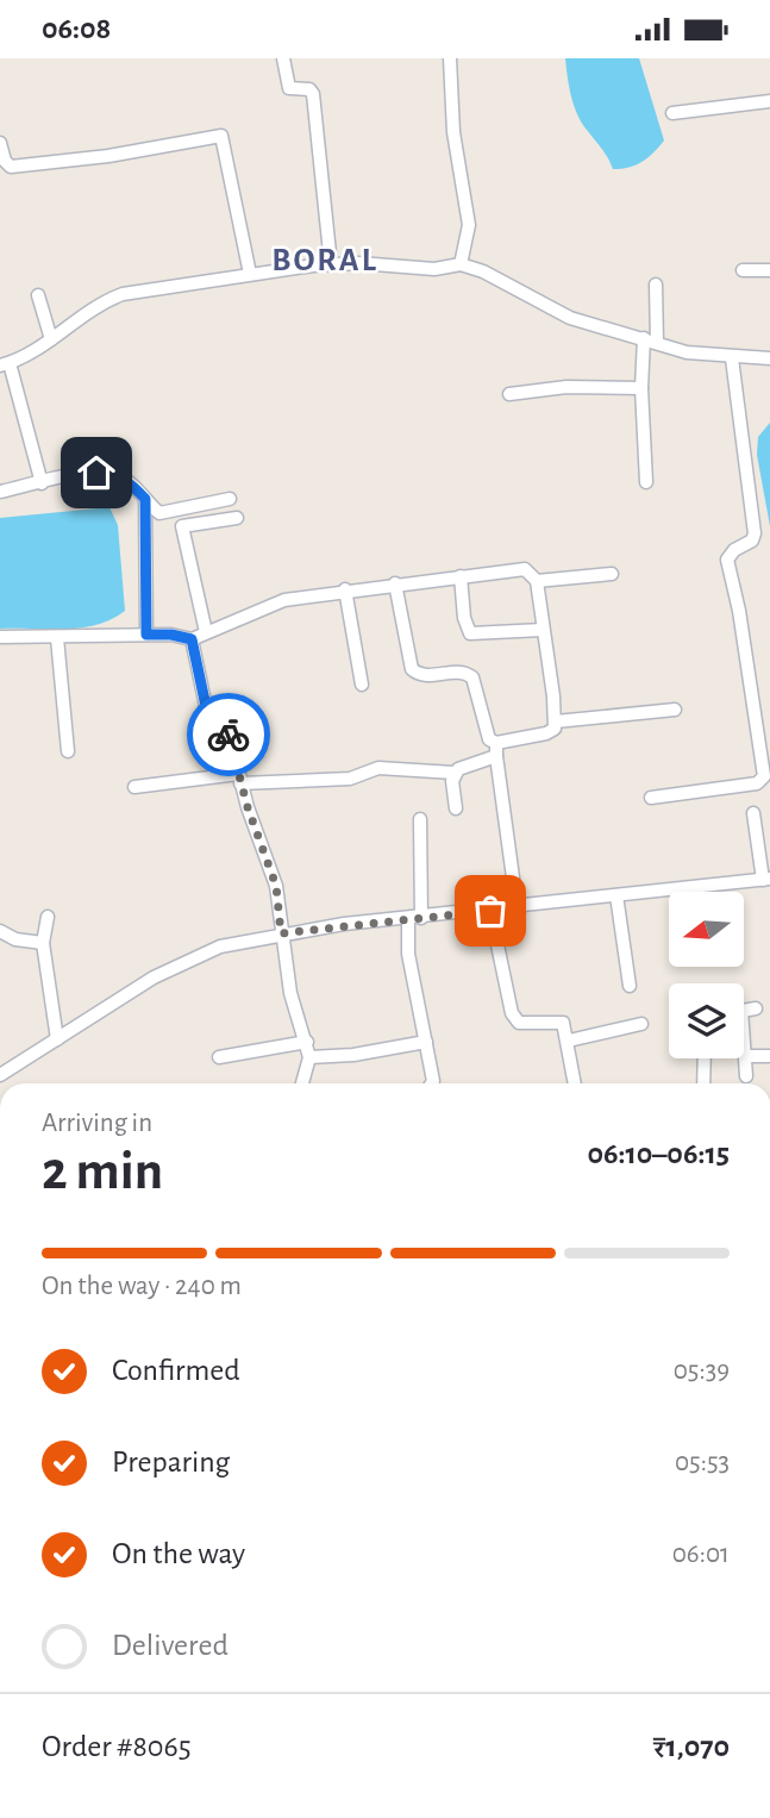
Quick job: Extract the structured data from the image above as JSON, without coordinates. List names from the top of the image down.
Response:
{
  "districts": ["BORAL"],
  "north": "left",
  "page": {
    "status": "06:08",
    "heading": ["2 min", "Arriving in", "06:10–06:15"],
    "panel": ["Order #8065", "₹1,070"],
    "bar": "On the way · 240 m",
    "list": [
      ["Confirmed", "05:39"],
      ["Preparing", "05:53"],
      ["On the way", "06:01"],
      "Delivered"
    ]
  }
}
